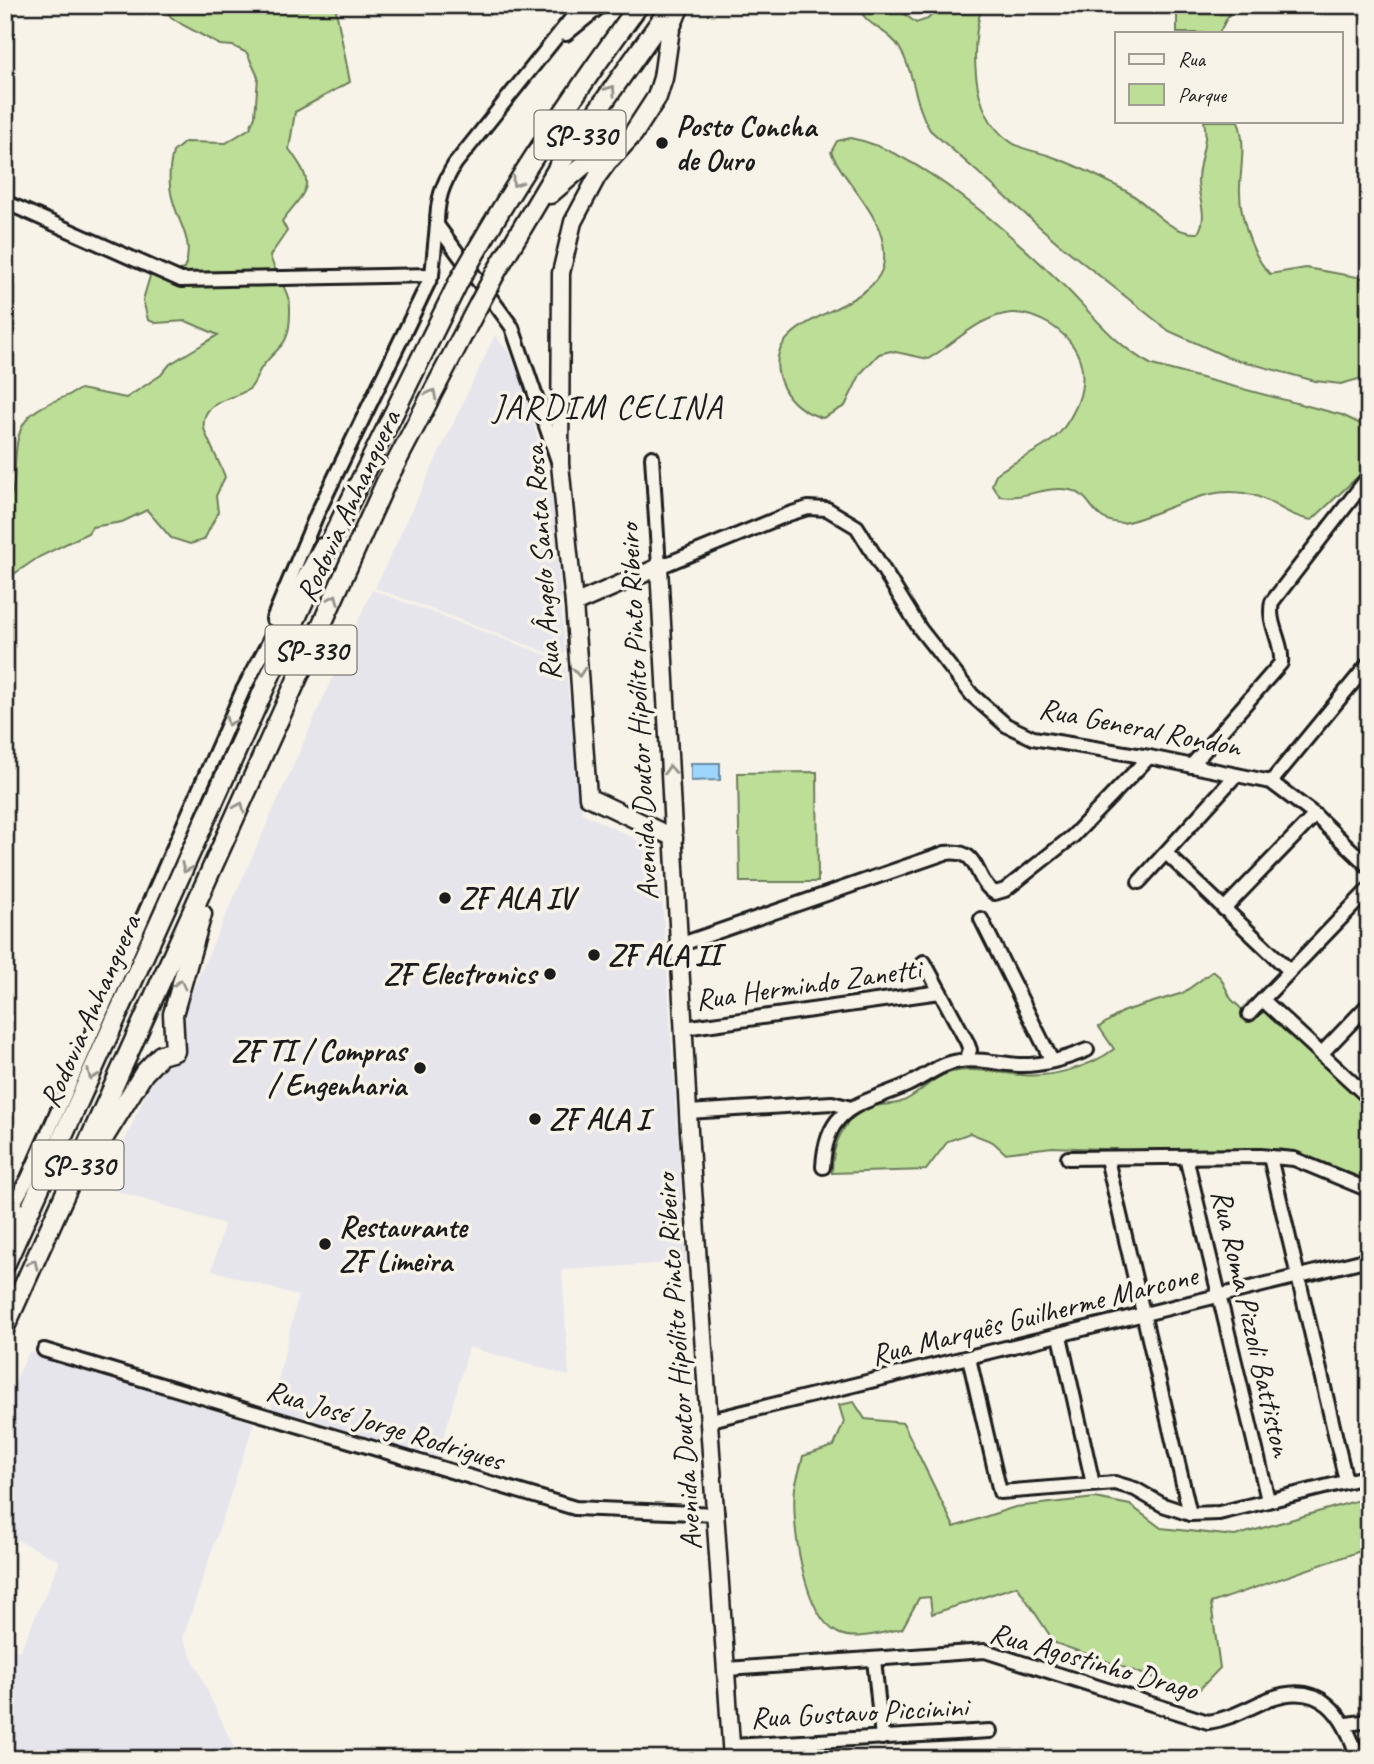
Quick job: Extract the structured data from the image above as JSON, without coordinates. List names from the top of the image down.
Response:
{
  "streets": {
    "highway": ["SP-330", "Rodovia Anhanguera"],
    "main road": ["Rua Ângelo Santa Rosa", "Avenida Doutor Hipólito Pinto Ribeiro", "Rua General Rondon"],
    "street": [
      "Rua Hermindo Zanetti",
      "Rua Marquês Guilherme Marcone",
      "Rua Roma Pizzoli Battiston",
      "Rua José Jorge Rodrigues",
      "Rua Agostinho Drago",
      "Rua Gustavo Piccinini"
    ]
  },
  "crossings": [
    ["Rua Ângelo Santa Rosa", "Avenida Doutor Hipólito Pinto Ribeiro"],
    ["Rua Ângelo Santa Rosa", "Rua General Rondon"],
    ["Avenida Doutor Hipólito Pinto Ribeiro", "Rua General Rondon"],
    ["Avenida Doutor Hipólito Pinto Ribeiro", "Rua Hermindo Zanetti"],
    ["Avenida Doutor Hipólito Pinto Ribeiro", "Rua Marquês Guilherme Marcone"],
    ["Avenida Doutor Hipólito Pinto Ribeiro", "Rua José Jorge Rodrigues"],
    ["Avenida Doutor Hipólito Pinto Ribeiro", "Rua Agostinho Drago"],
    ["Avenida Doutor Hipólito Pinto Ribeiro", "Rua Gustavo Piccinini"],
    ["Rua Marquês Guilherme Marcone", "Rua Roma Pizzoli Battiston"]
  ],
  "districts": ["JARDIM CELINA"],
  "places": [
    "Posto Concha de Ouro",
    "ZF ALA IV",
    "ZF ALA II",
    "ZF Electronics",
    "ZF TI / Compras / Engenharia",
    "ZF ALA I",
    "Restaurante ZF Limeira"
  ],
  "legend": ["Rua", "Parque"]
}
